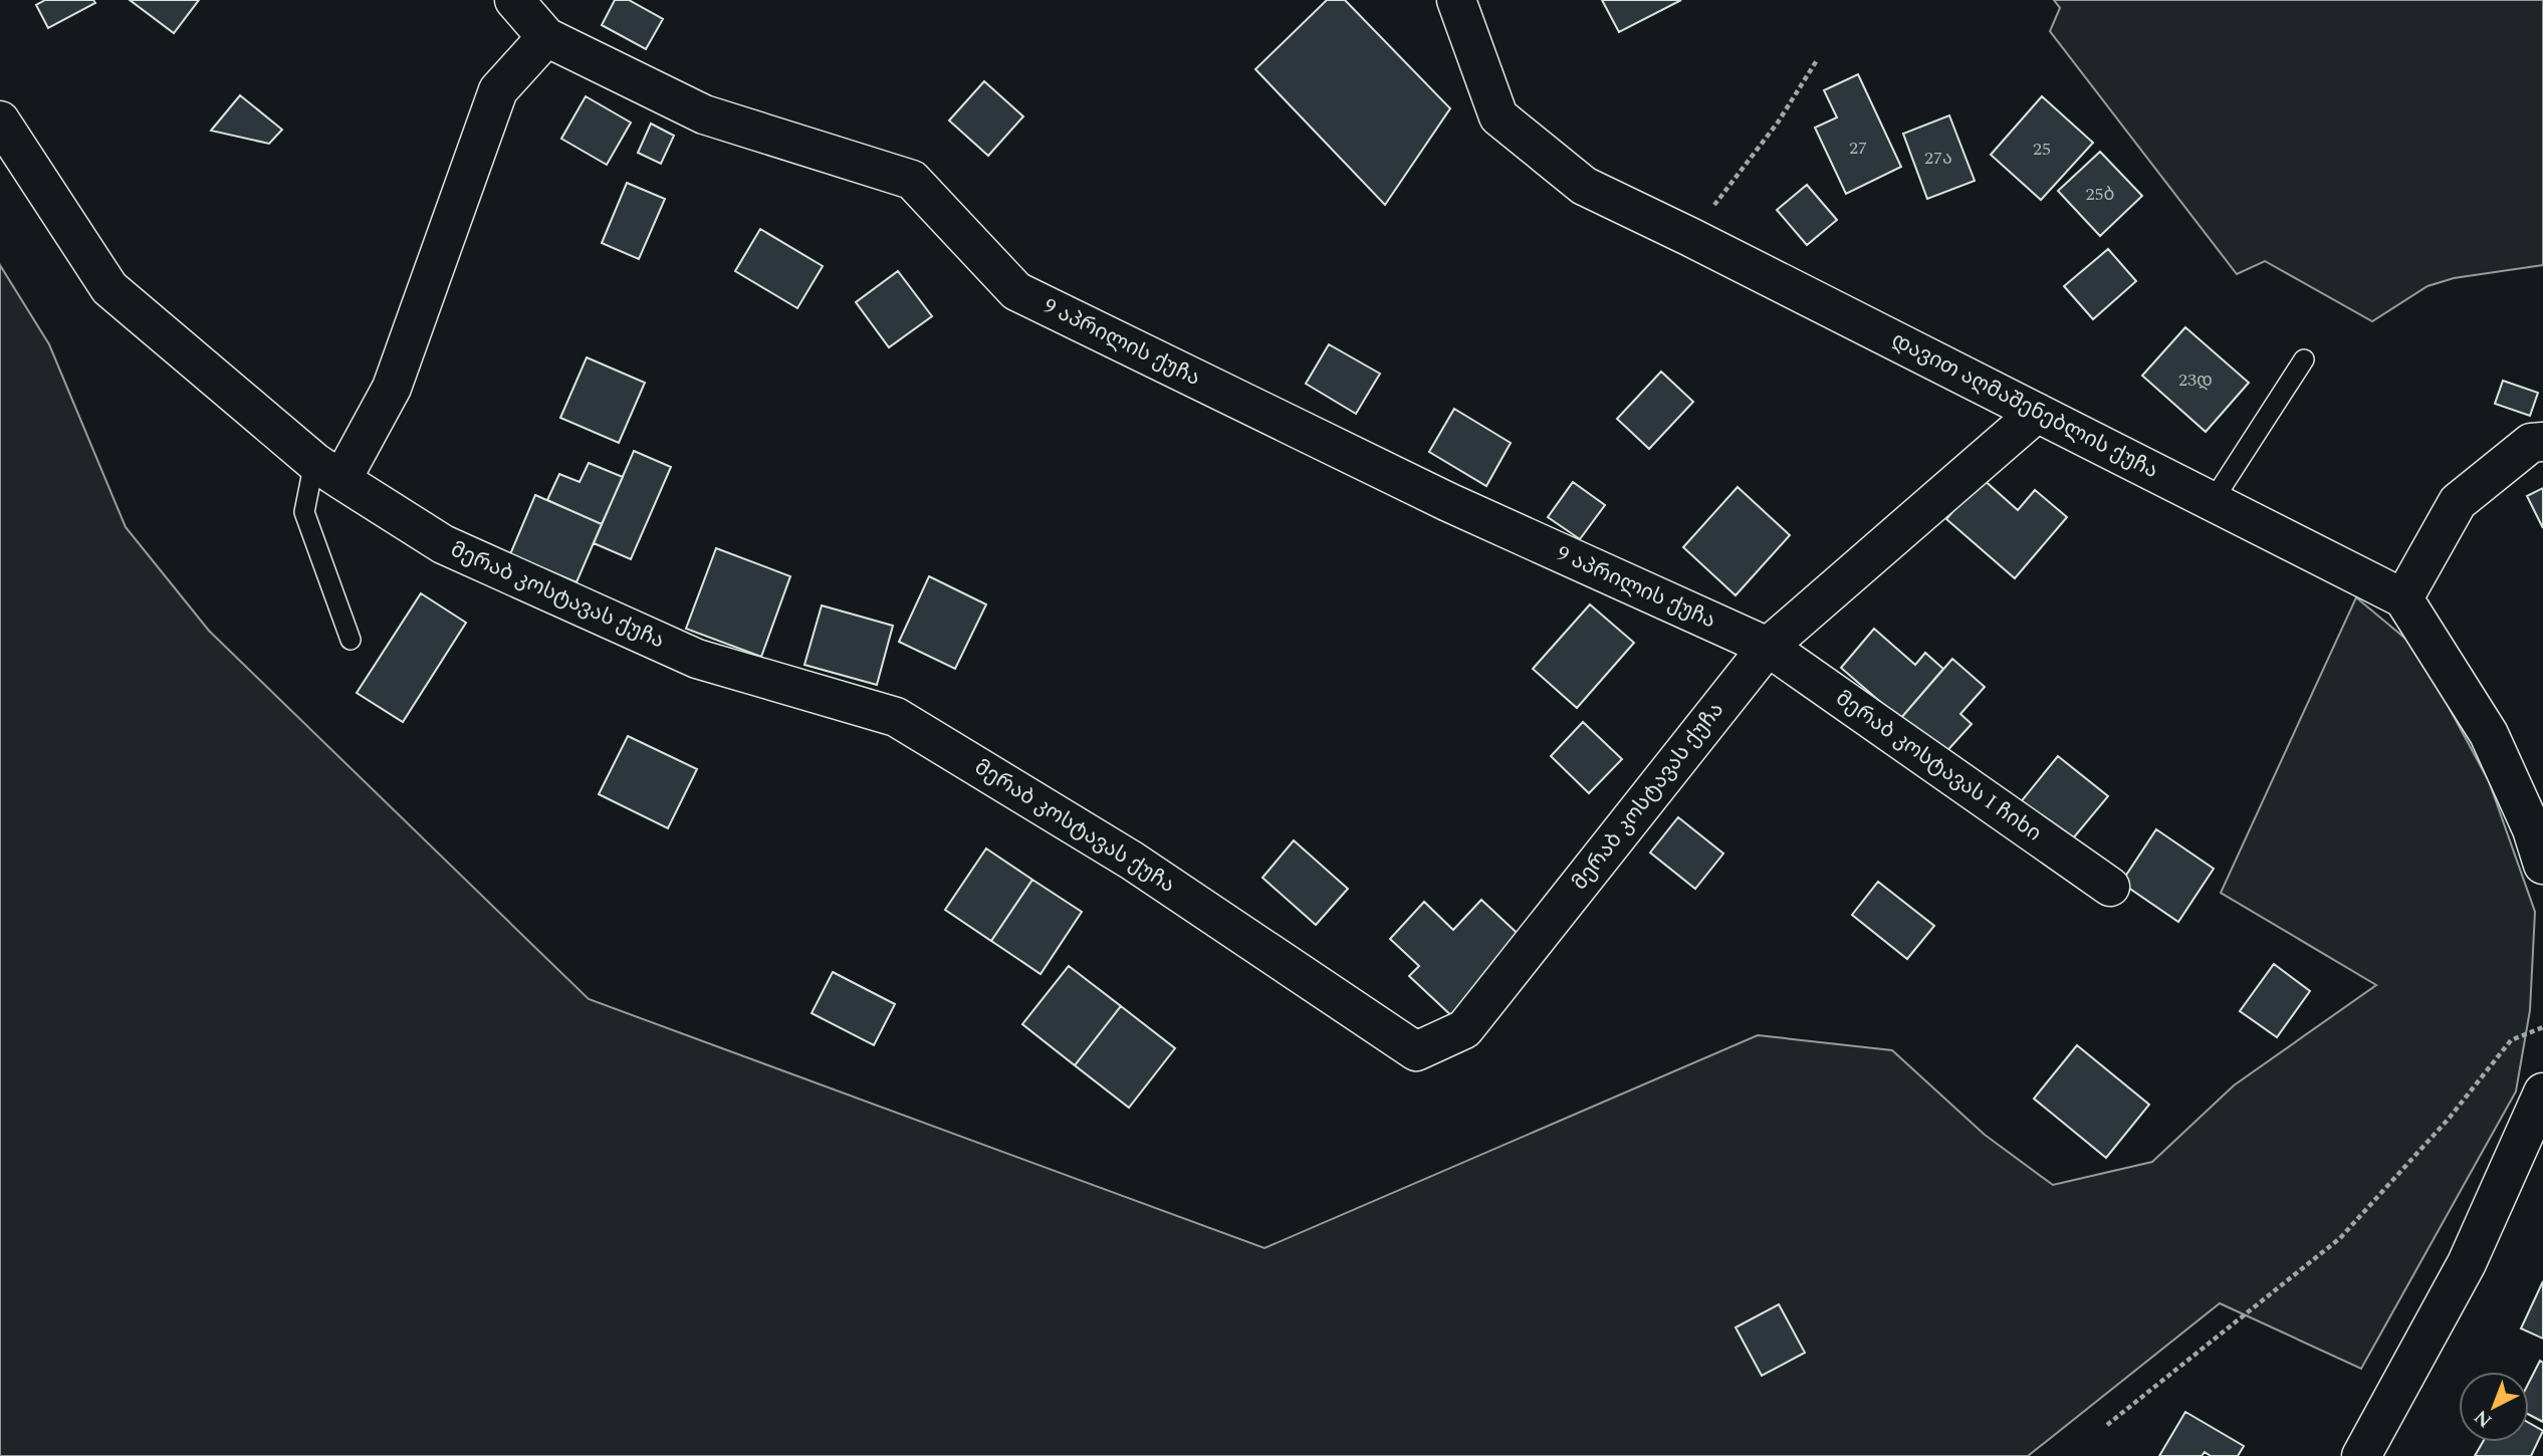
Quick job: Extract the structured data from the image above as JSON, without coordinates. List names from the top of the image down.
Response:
{
  "streets": {
    "street": [
      "9 აპრილის ქუჩა",
      "დავით აღმაშენებლის ქუჩა",
      "მერაბ კოსტავას ქუჩა",
      "მერაბ კოსტავას I ჩიხი"
    ]
  },
  "crossings": [
    ["9 აპრილის ქუჩა", "მერაბ კოსტავას ქუჩა"],
    ["9 აპრილის ქუჩა", "მერაბ კოსტავას I ჩიხი"],
    ["დავით აღმაშენებლის ქუჩა", "მერაბ კოსტავას ქუჩა"],
    ["მერაბ კოსტავას ქუჩა", "მერაბ კოსტავას I ჩიხი"]
  ],
  "house_numbers": [
    "27",
    "25",
    "27ა",
    "25ბ",
    "23დ"
  ],
  "north": "bottom left"
}
